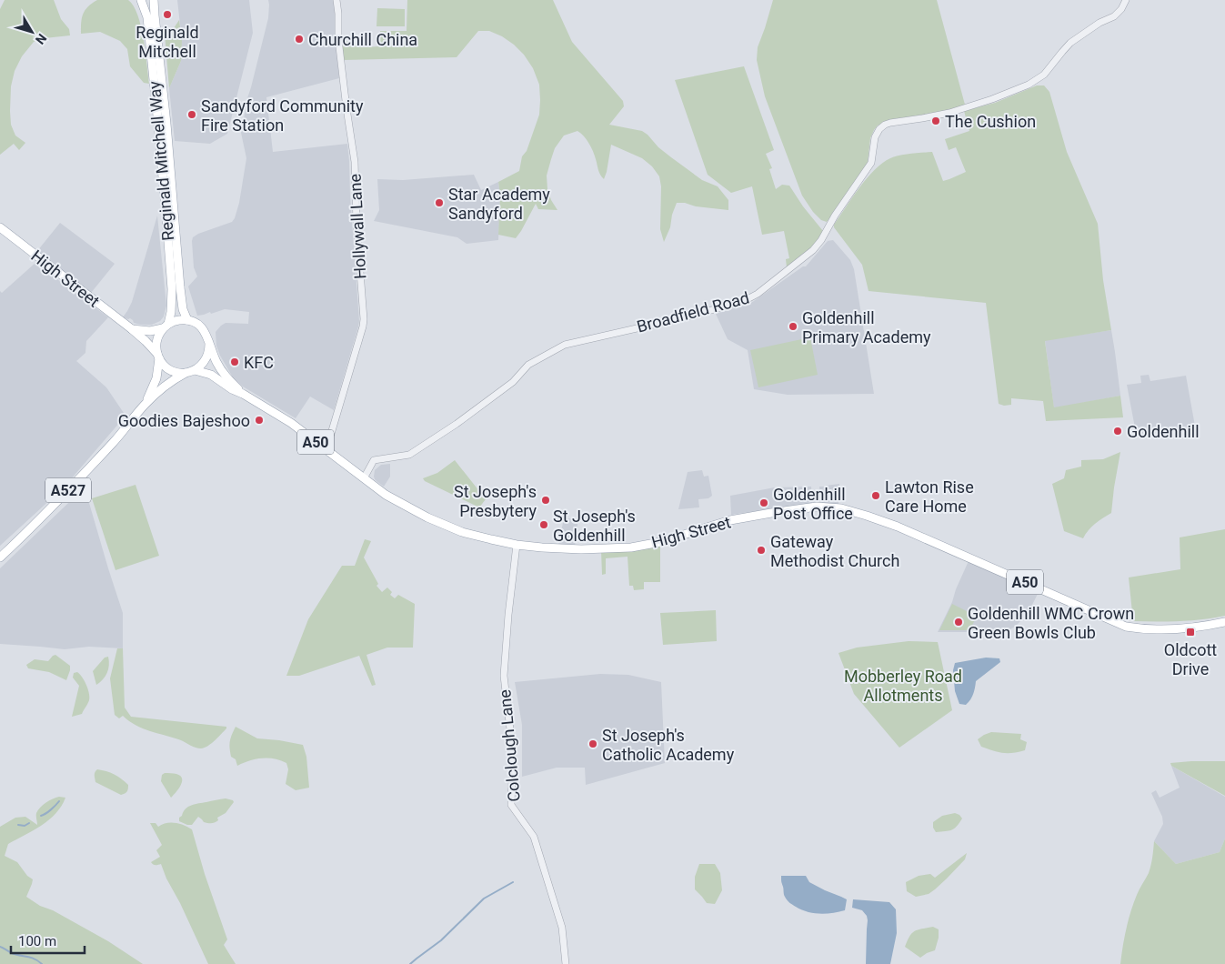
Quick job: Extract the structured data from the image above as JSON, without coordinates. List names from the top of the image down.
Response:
{
  "streets": {
    "main road": [
      "Reginald Mitchell Way",
      "High Street",
      "A50",
      "A527"
    ],
    "street": ["Hollywall Lane", "Broadfield Road", "Colclough Lane"]
  },
  "crossings": [
    ["Reginald Mitchell Way", "High Street"],
    ["Reginald Mitchell Way", "A50"],
    ["Reginald Mitchell Way", "A527"],
    ["Hollywall Lane", "A50"],
    ["High Street", "Broadfield Road"],
    ["High Street", "A50"],
    ["High Street", "A527"],
    ["High Street", "Colclough Lane"],
    ["Broadfield Road", "A50"],
    ["A50", "A527"]
  ],
  "parks": ["Mobberley Road Allotments"],
  "places": {
    "other": [
      "Reginald Mitchell",
      "Churchill China",
      "Sandyford Community Fire Station",
      "The Cushion",
      "Star Academy Sandyford",
      "Goldenhill Primary Academy",
      "KFC",
      "Goodies Bajeshoo",
      "Goldenhill",
      "Lawton Rise Care Home",
      "St Joseph's Presbytery",
      "Goldenhill Post Office",
      "St Joseph's Goldenhill",
      "Gateway Methodist Church",
      "Goldenhill WMC Crown Green Bowls Club",
      "St Joseph's Catholic Academy"
    ],
    "transit": ["Oldcott Drive"]
  },
  "scale_bar": "100 m",
  "north": "bottom right"
}
